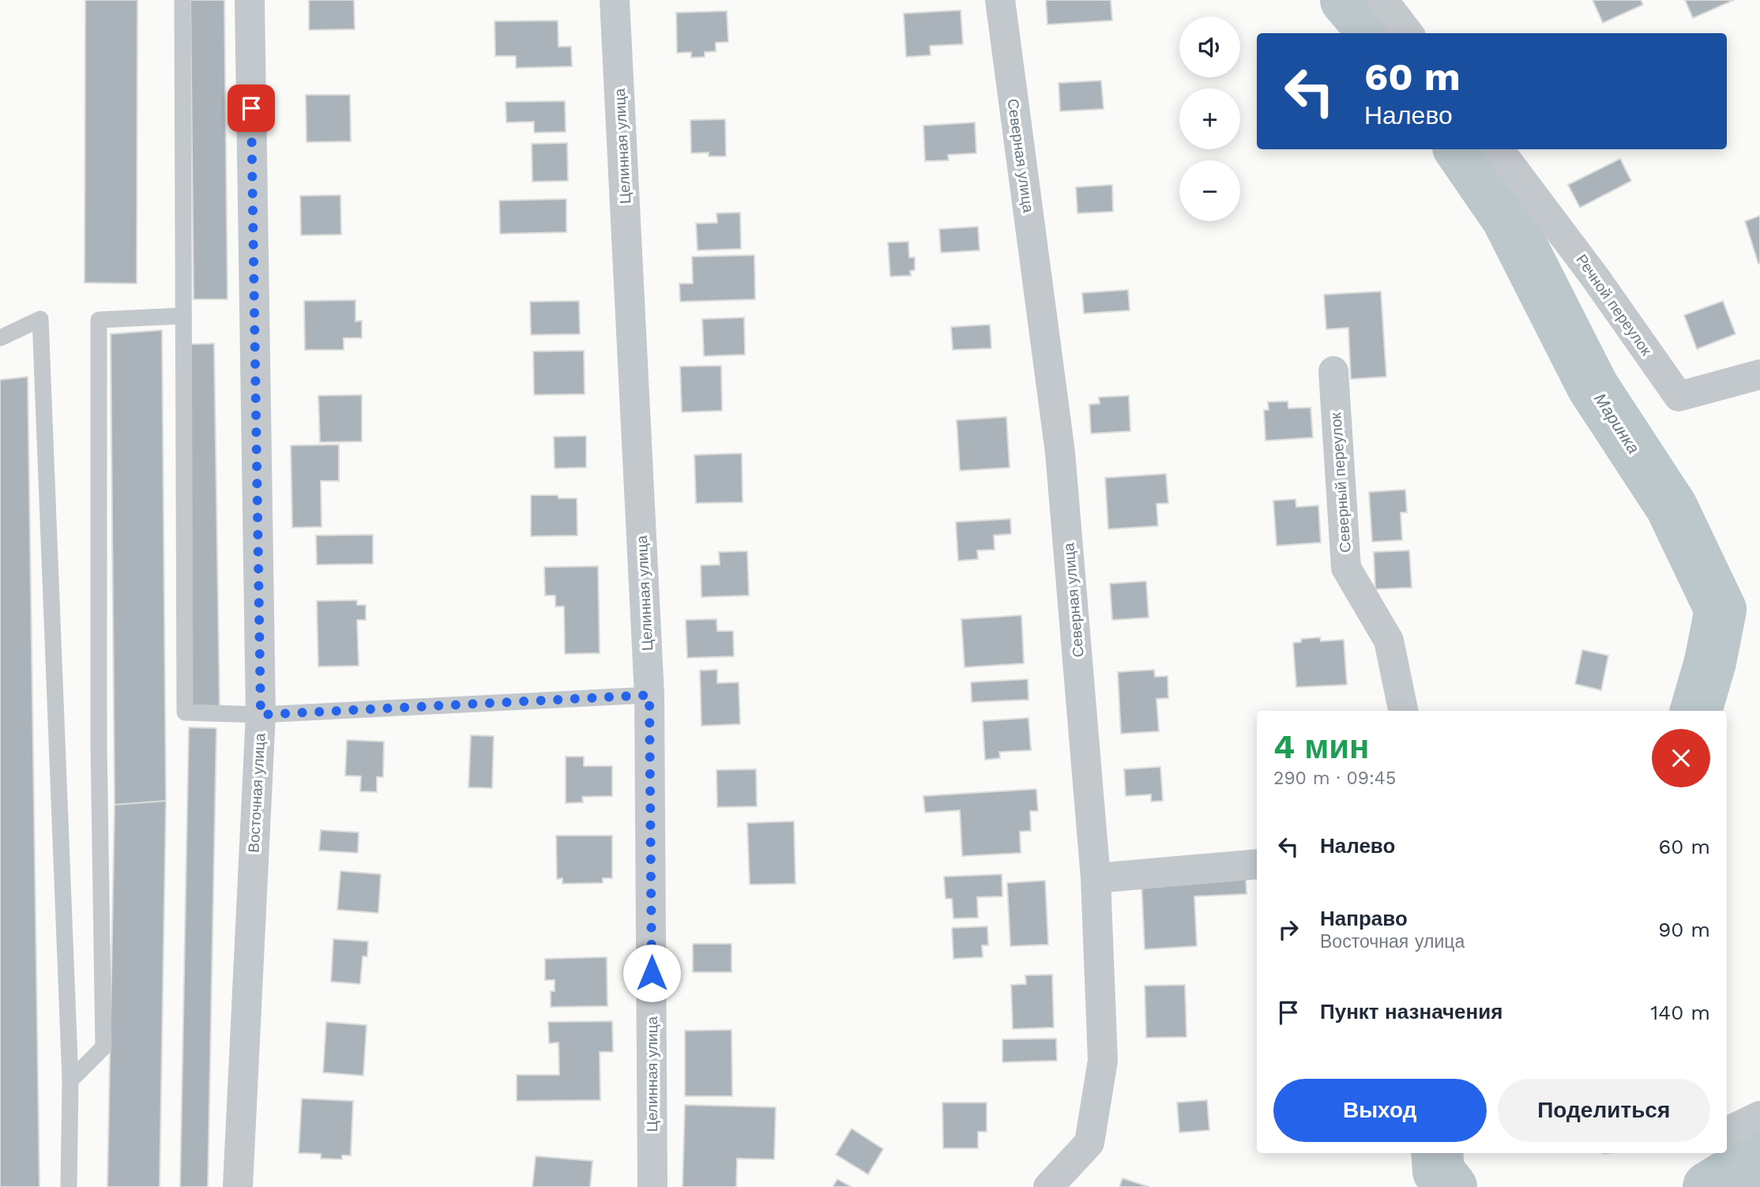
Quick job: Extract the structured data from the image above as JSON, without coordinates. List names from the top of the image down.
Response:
{
  "streets": {
    "street": [
      "Целинная улица",
      "Северная улица",
      "Речной переулок",
      "Северный переулок",
      "Восточная улица"
    ]
  },
  "water": ["Маринка"],
  "page": {
    "map_buttons": ["+", "−"],
    "turn": ["60 m", "Налево"],
    "heading": ["4 мин", "290 m · 09:45"],
    "list": [
      {
        "name": "Налево",
        "value": "60 m"
      },
      {
        "name": "Направо",
        "note": "Восточная улица",
        "value": "90 m"
      },
      {
        "name": "Пункт назначения",
        "value": "140 m"
      }
    ],
    "buttons": ["Выход", "Поделиться"]
  }
}
